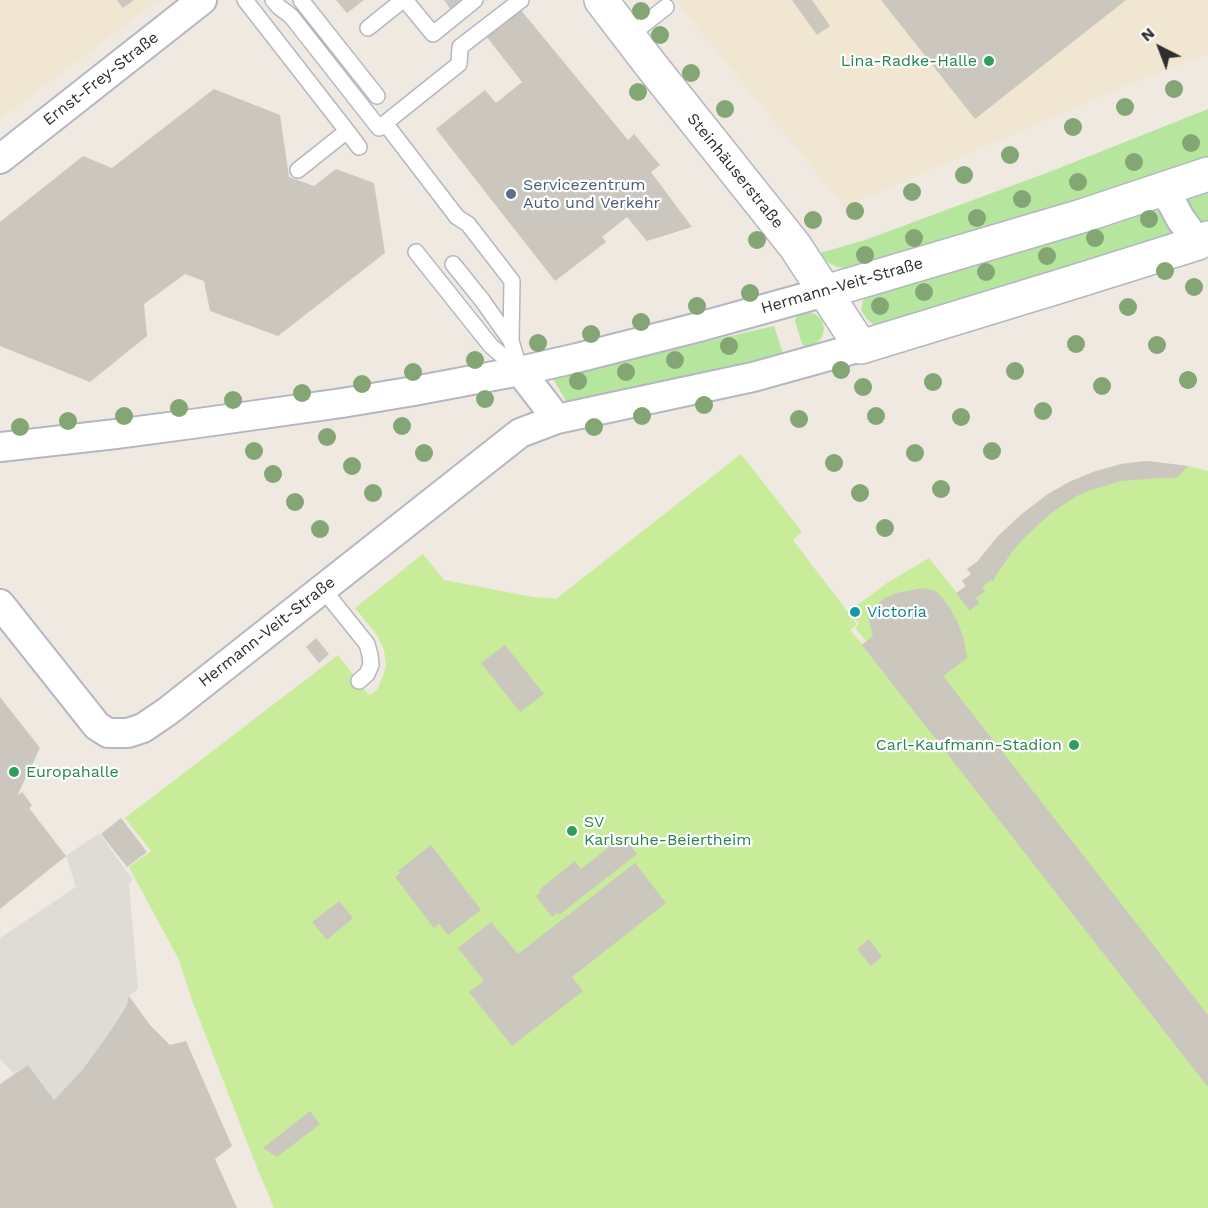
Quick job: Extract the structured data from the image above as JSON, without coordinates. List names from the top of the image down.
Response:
{
  "streets": {
    "street": ["Ernst-Frey-Straße", "Steinhäuserstraße", "Hermann-Veit-Straße"]
  },
  "crossings": [
    ["Steinhäuserstraße", "Hermann-Veit-Straße"]
  ],
  "places": [
    "Lina-Radke-Halle",
    "Servicezentrum Auto und Verkehr",
    "Victoria",
    "Carl-Kaufmann-Stadion",
    "Europahalle",
    "SV Karlsruhe-Beiertheim"
  ],
  "north": "top left"
}
